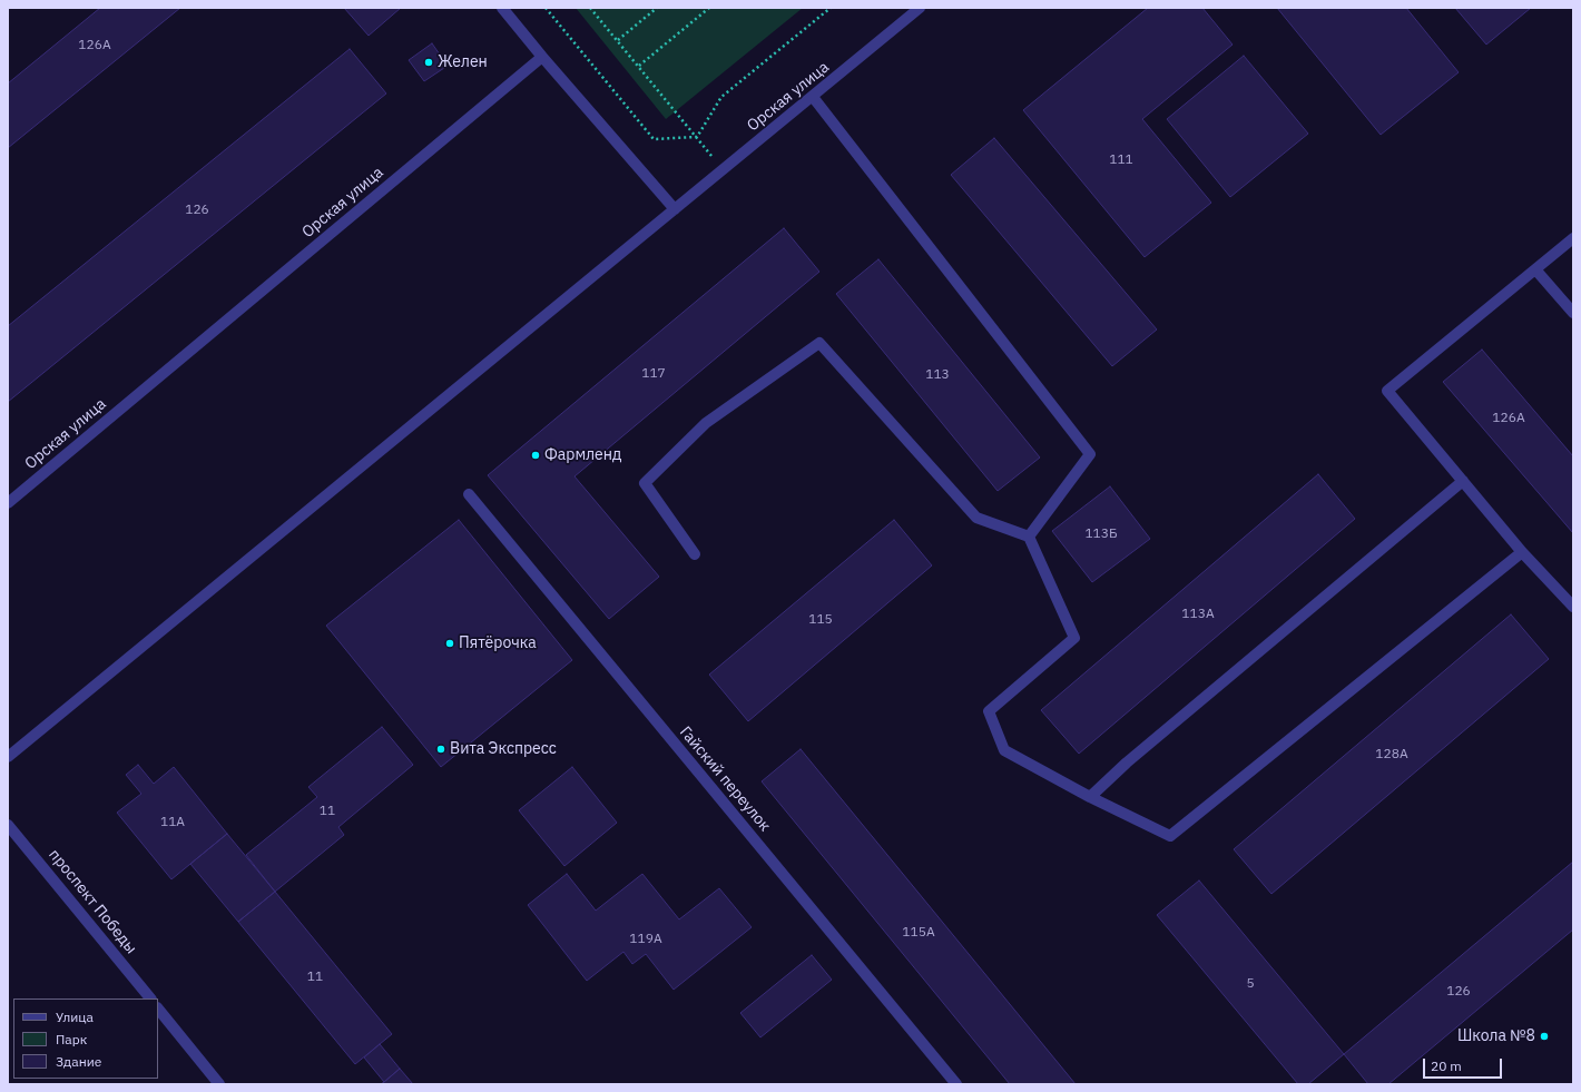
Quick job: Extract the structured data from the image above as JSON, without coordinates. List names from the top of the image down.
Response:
{
  "streets": {
    "street": ["Орская улица", "Гайский переулок", "проспект Победы"]
  },
  "places": [
    "Желен",
    "Фармленд",
    "Пятёрочка",
    "Вита Экспресс",
    "Школа №8"
  ],
  "house_numbers": [
    "126А",
    "111",
    "126",
    "117",
    "113",
    "126А",
    "113Б",
    "113А",
    "115",
    "128А",
    "11",
    "11А",
    "115А",
    "119А",
    "11",
    "5",
    "126"
  ],
  "legend": ["Улица", "Парк", "Здание"],
  "scale_bar": "20 m"
}
